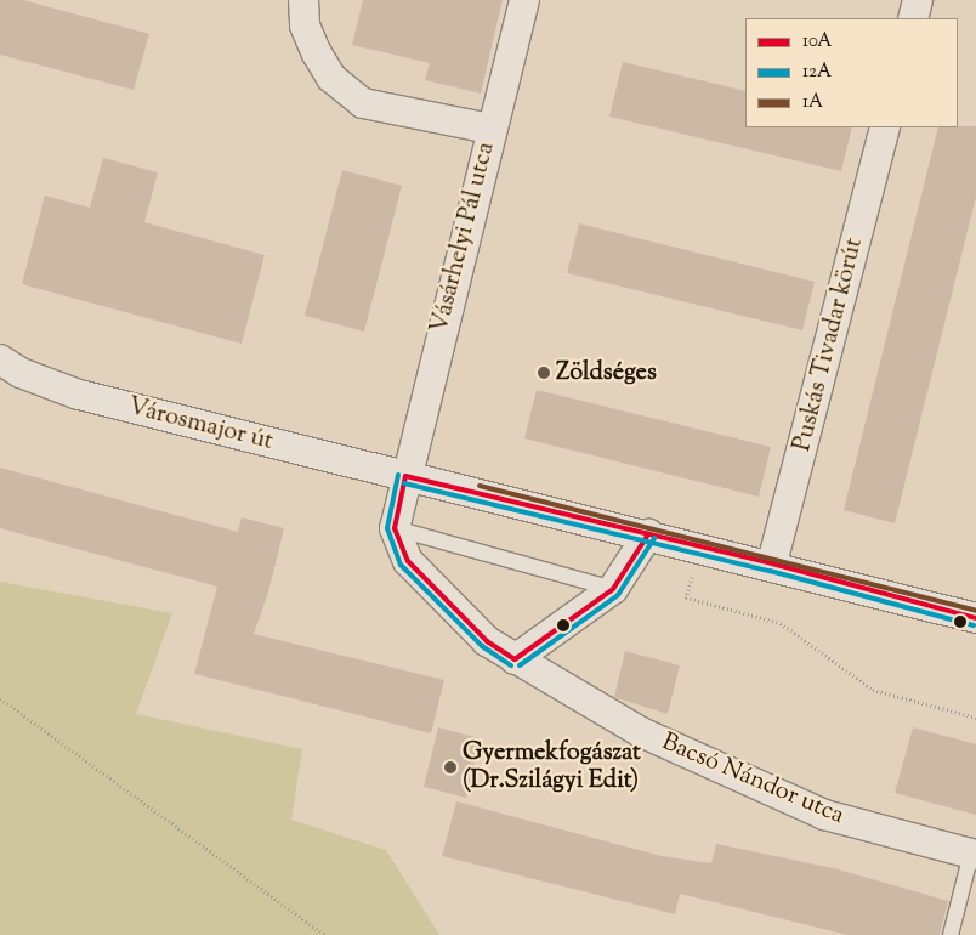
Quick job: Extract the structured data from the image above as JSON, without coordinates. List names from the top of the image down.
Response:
{
  "streets": {
    "street": [
      "Vásárhelyi Pál utca",
      "Puskás Tivadar körút",
      "Városmajor út",
      "Bacsó Nándor utca"
    ]
  },
  "crossings": [
    ["Vásárhelyi Pál utca", "Városmajor út"],
    ["Puskás Tivadar körút", "Városmajor út"]
  ],
  "places": ["Zöldséges", "Gyermekfogászat (Dr.Szilágyi Edit)"],
  "lines": ["transit line 12A", "transit line 10A", "transit line 1A"],
  "legend": ["10A", "12A", "1A"]
}
